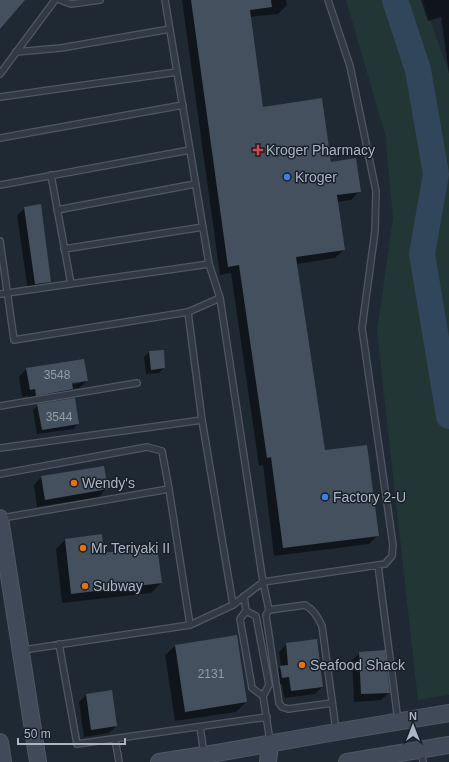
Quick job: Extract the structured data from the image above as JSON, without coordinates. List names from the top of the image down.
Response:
{
  "places": {
    "health": ["Kroger Pharmacy"],
    "other": [
      "Kroger",
      "Wendy's",
      "Factory 2-U",
      "Mr Teriyaki II",
      "Subway",
      "Seafood Shack"
    ]
  },
  "house_numbers": ["3548", "3544", "2131"],
  "scale_bar": "50 m",
  "north": "top"
}
